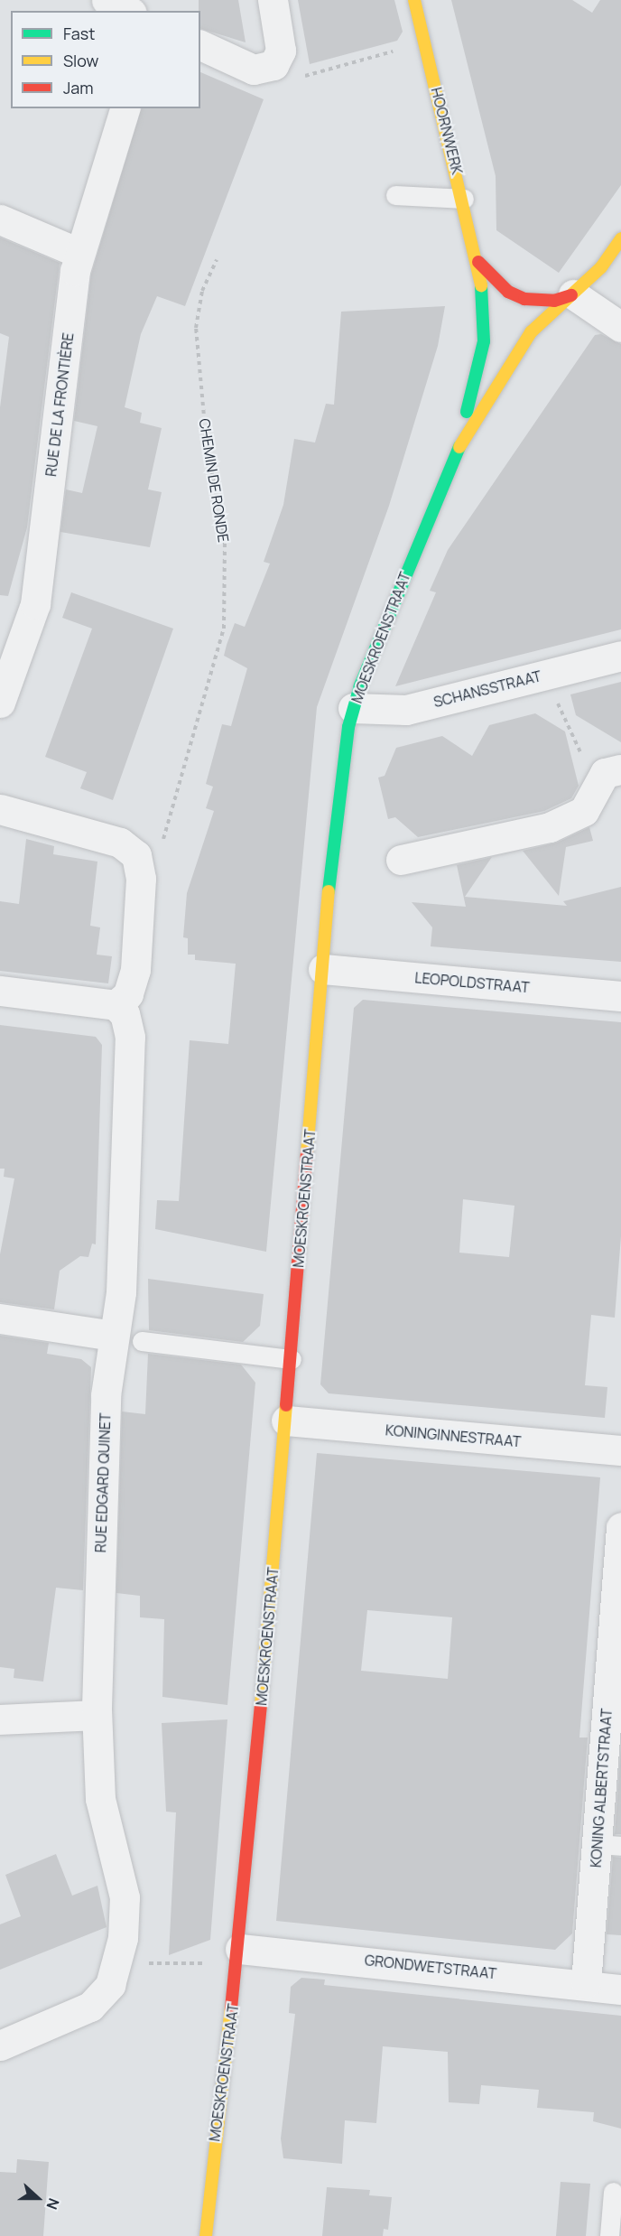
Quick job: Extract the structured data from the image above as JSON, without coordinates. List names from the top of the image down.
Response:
{
  "streets": {
    "street": [
      "HOORNWERK",
      "RUE DE LA FRONTIÈRE",
      "MOESKROENSTRAAT",
      "SCHANSSTRAAT",
      "LEOPOLDSTRAAT",
      "KONINGINNESTRAAT",
      "RUE EDGARD QUINET",
      "KONING ALBERTSTRAAT",
      "GRONDWETSTRAAT"
    ],
    "path": ["CHEMIN DE RONDE"]
  },
  "crossings": [
    ["HOORNWERK", "MOESKROENSTRAAT"],
    ["MOESKROENSTRAAT", "SCHANSSTRAAT"],
    ["MOESKROENSTRAAT", "LEOPOLDSTRAAT"],
    ["MOESKROENSTRAAT", "KONINGINNESTRAAT"],
    ["MOESKROENSTRAAT", "GRONDWETSTRAAT"],
    ["KONING ALBERTSTRAAT", "GRONDWETSTRAAT"]
  ],
  "legend": ["Fast", "Slow", "Jam"],
  "north": "right"
}
